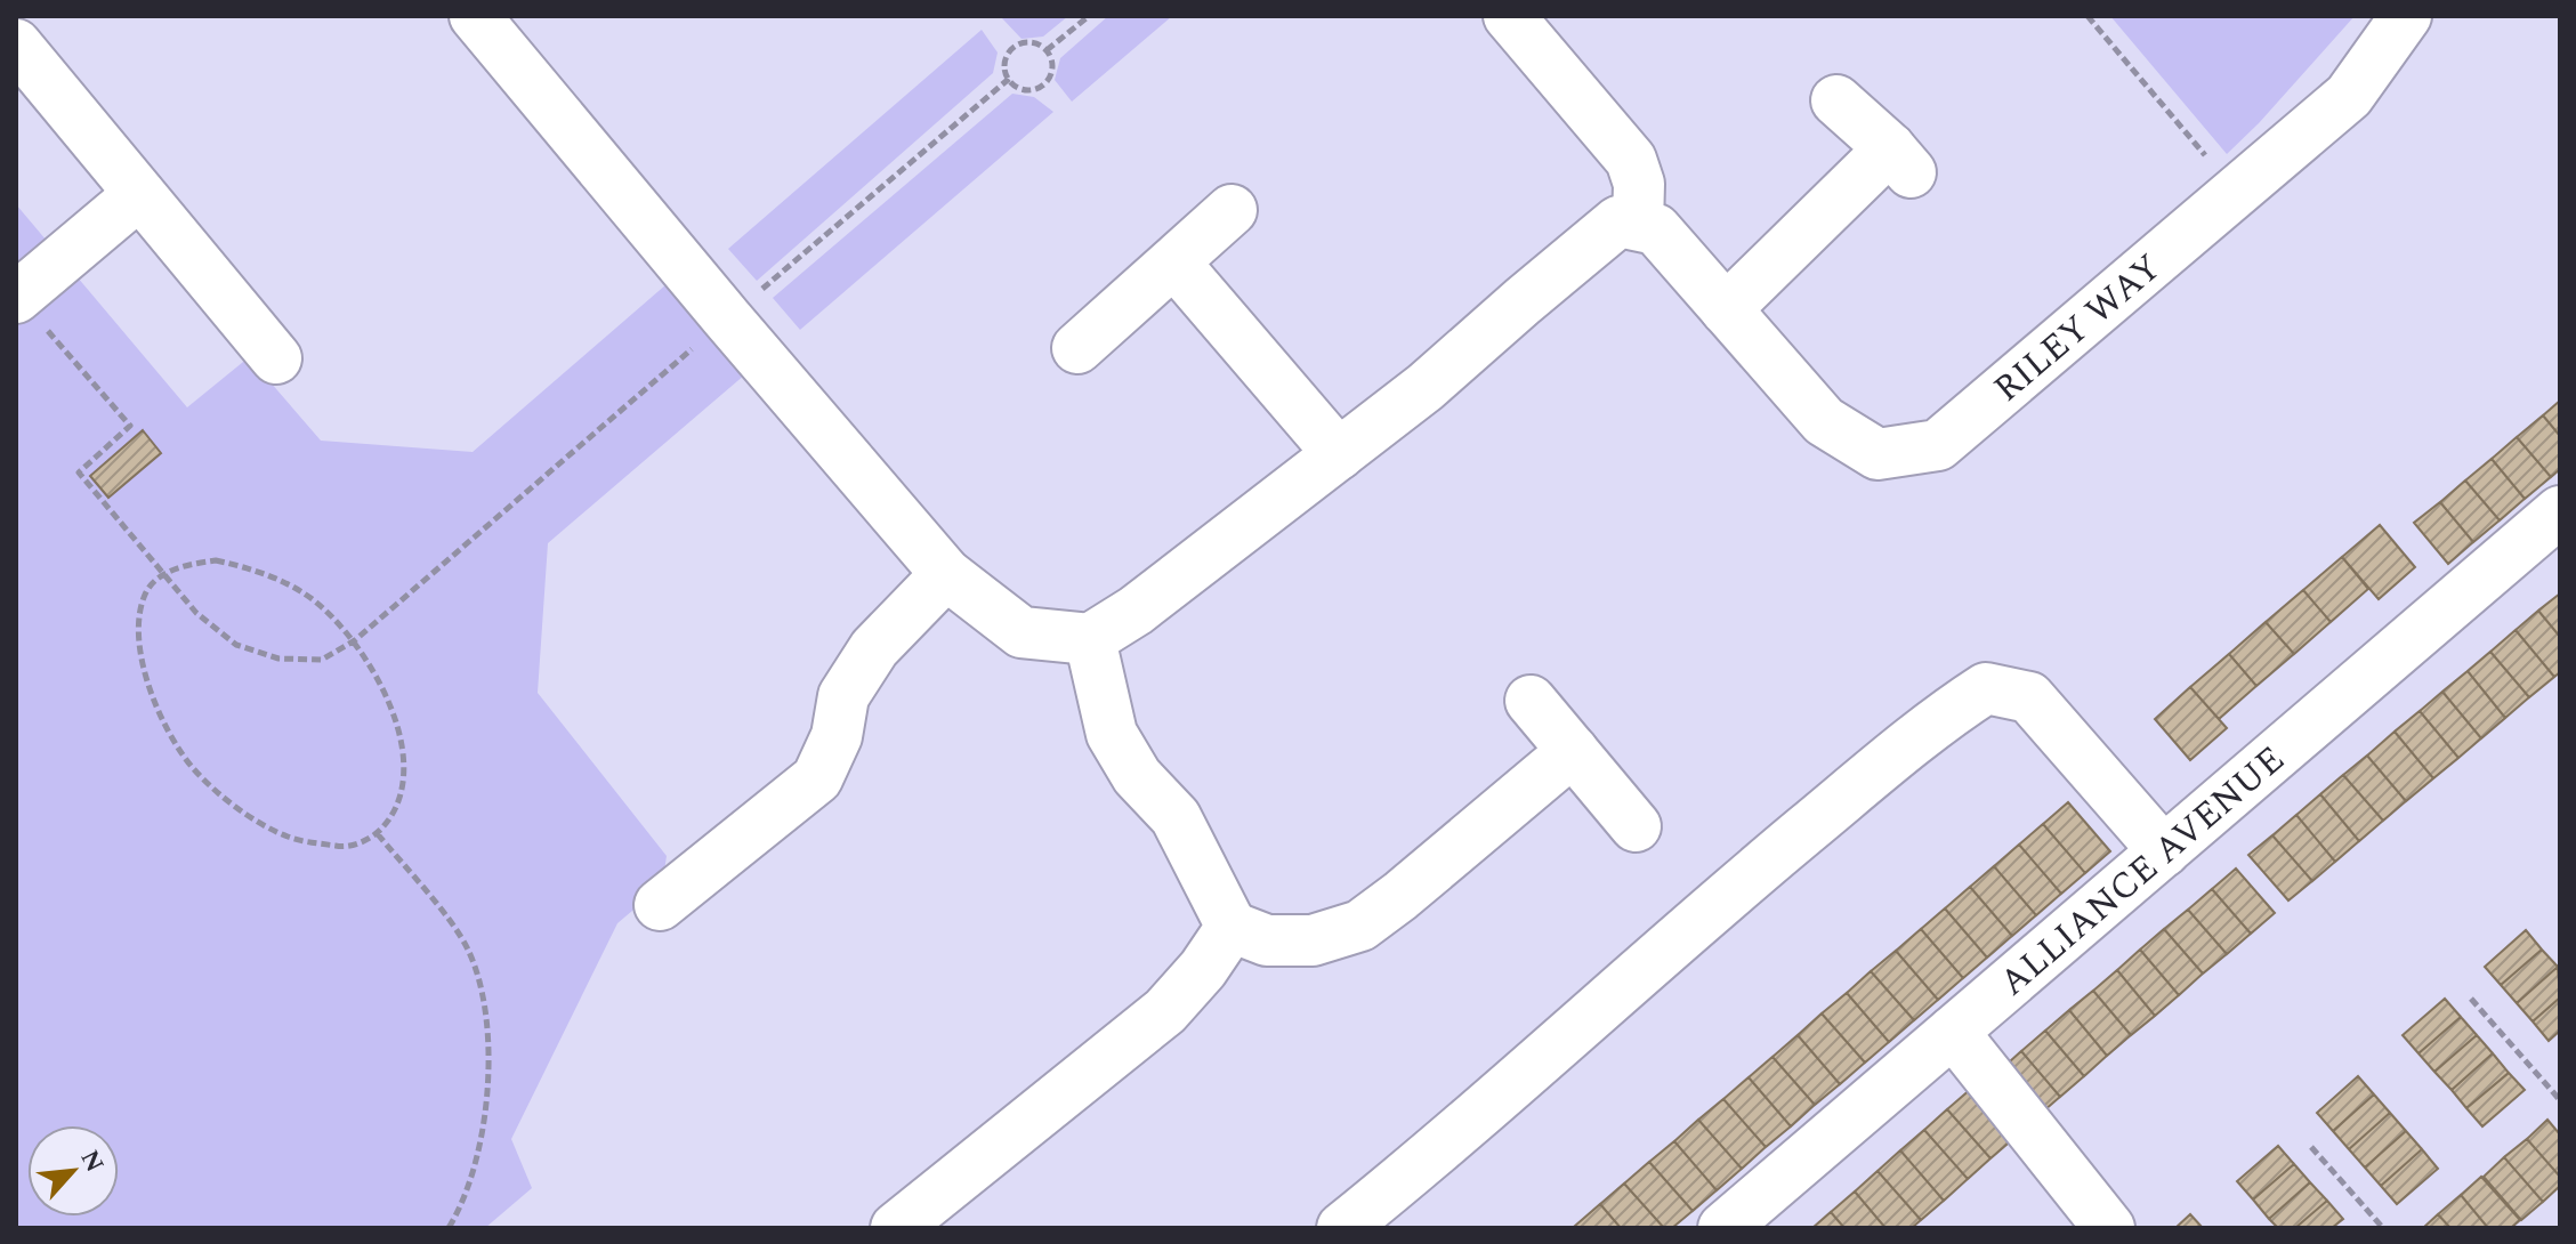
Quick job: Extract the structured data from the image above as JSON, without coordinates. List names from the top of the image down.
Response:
{
  "streets": {
    "street": ["RILEY WAY", "ALLIANCE AVENUE"]
  },
  "north": "top right"
}
